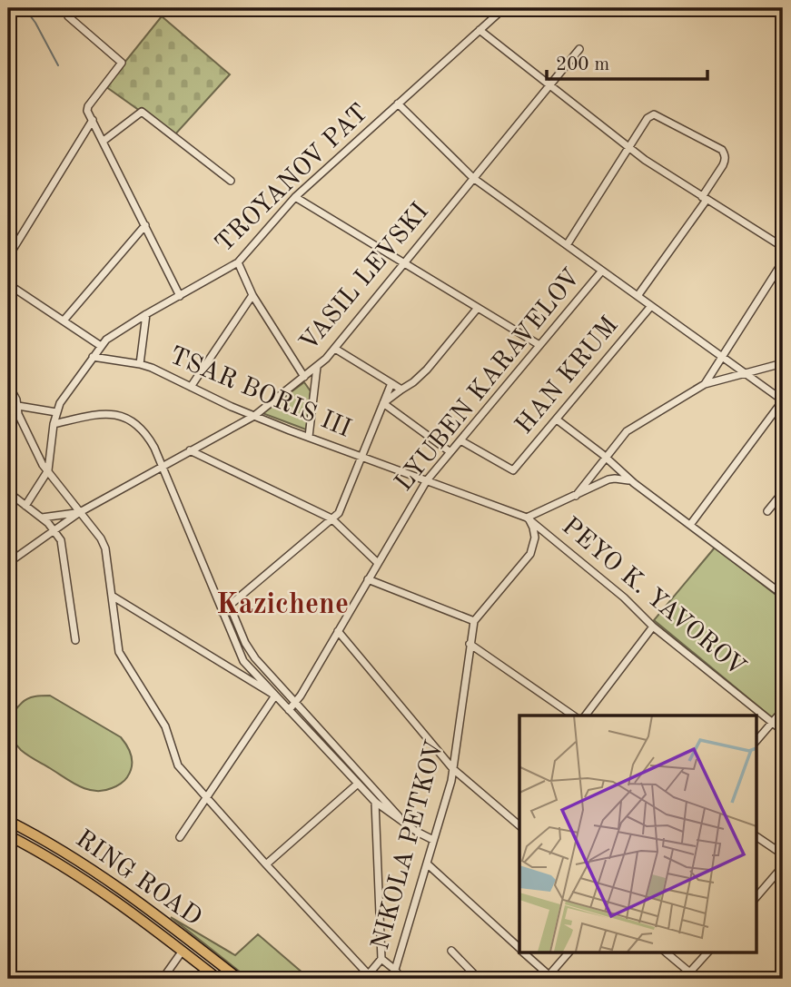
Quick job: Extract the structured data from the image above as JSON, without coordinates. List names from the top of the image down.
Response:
{
  "streets": {
    "highway": ["RING ROAD"],
    "street": [
      "TROYANOV PAT",
      "VASIL LEVSKI",
      "HAN KRUM",
      "LYUBEN KARAVELOV",
      "TSAR BORIS III",
      "PEYO K. YAVOROV",
      "NIKOLA PETKOV"
    ]
  },
  "crossings": [
    ["TROYANOV PAT", "TSAR BORIS III"],
    ["VASIL LEVSKI", "TSAR BORIS III"],
    ["HAN KRUM", "LYUBEN KARAVELOV"],
    ["LYUBEN KARAVELOV", "TSAR BORIS III"],
    ["TSAR BORIS III", "PEYO K. YAVOROV"],
    ["TSAR BORIS III", "NIKOLA PETKOV"],
    ["PEYO K. YAVOROV", "NIKOLA PETKOV"]
  ],
  "districts": ["Kazichene"],
  "scale_bar": "200 m"
}
